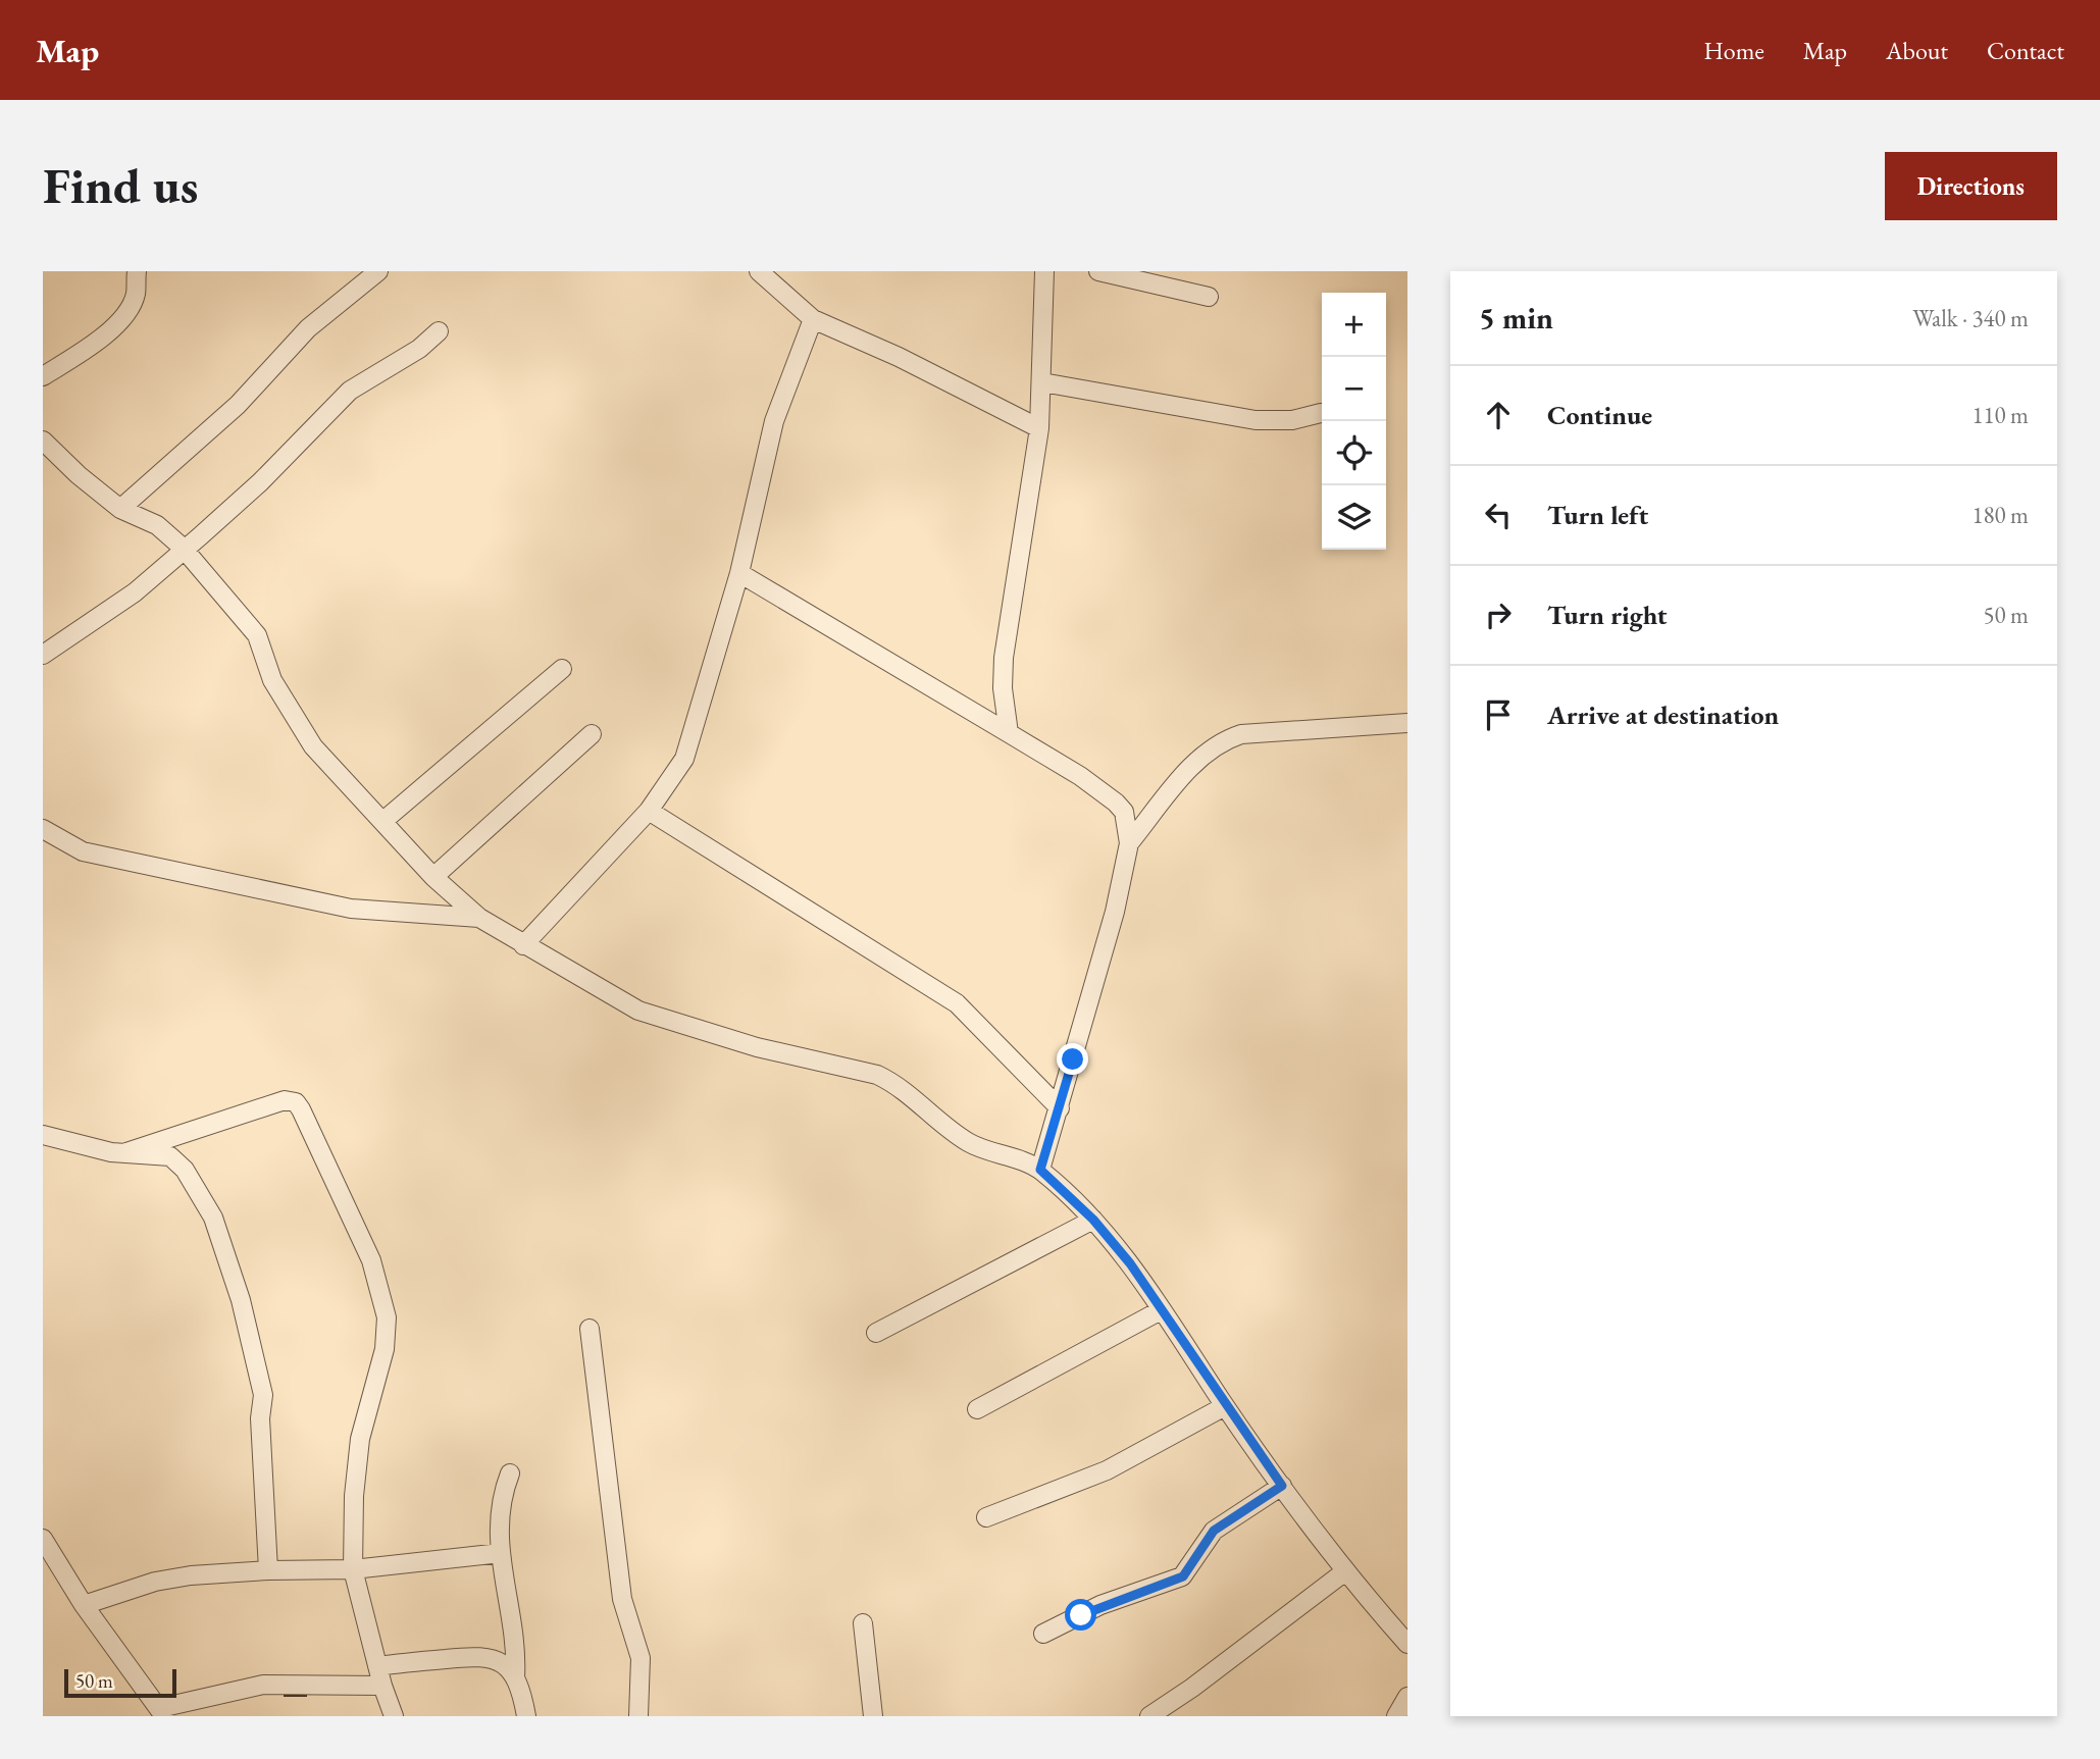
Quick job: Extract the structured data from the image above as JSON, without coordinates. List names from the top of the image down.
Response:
{
  "scale_bar": "50 m",
  "page": {
    "header": "Map",
    "nav": [
      "Home",
      "Map",
      "About",
      "Contact"
    ],
    "buttons": "Directions",
    "title": "Find us",
    "heading": ["5 min", "Walk · 340 m"],
    "map_buttons": ["+", "−"],
    "list": [
      ["Continue", "110 m"],
      ["Turn left", "180 m"],
      ["Turn right", "50 m"],
      "Arrive at destination"
    ],
    "scale": "50 m"
  }
}
